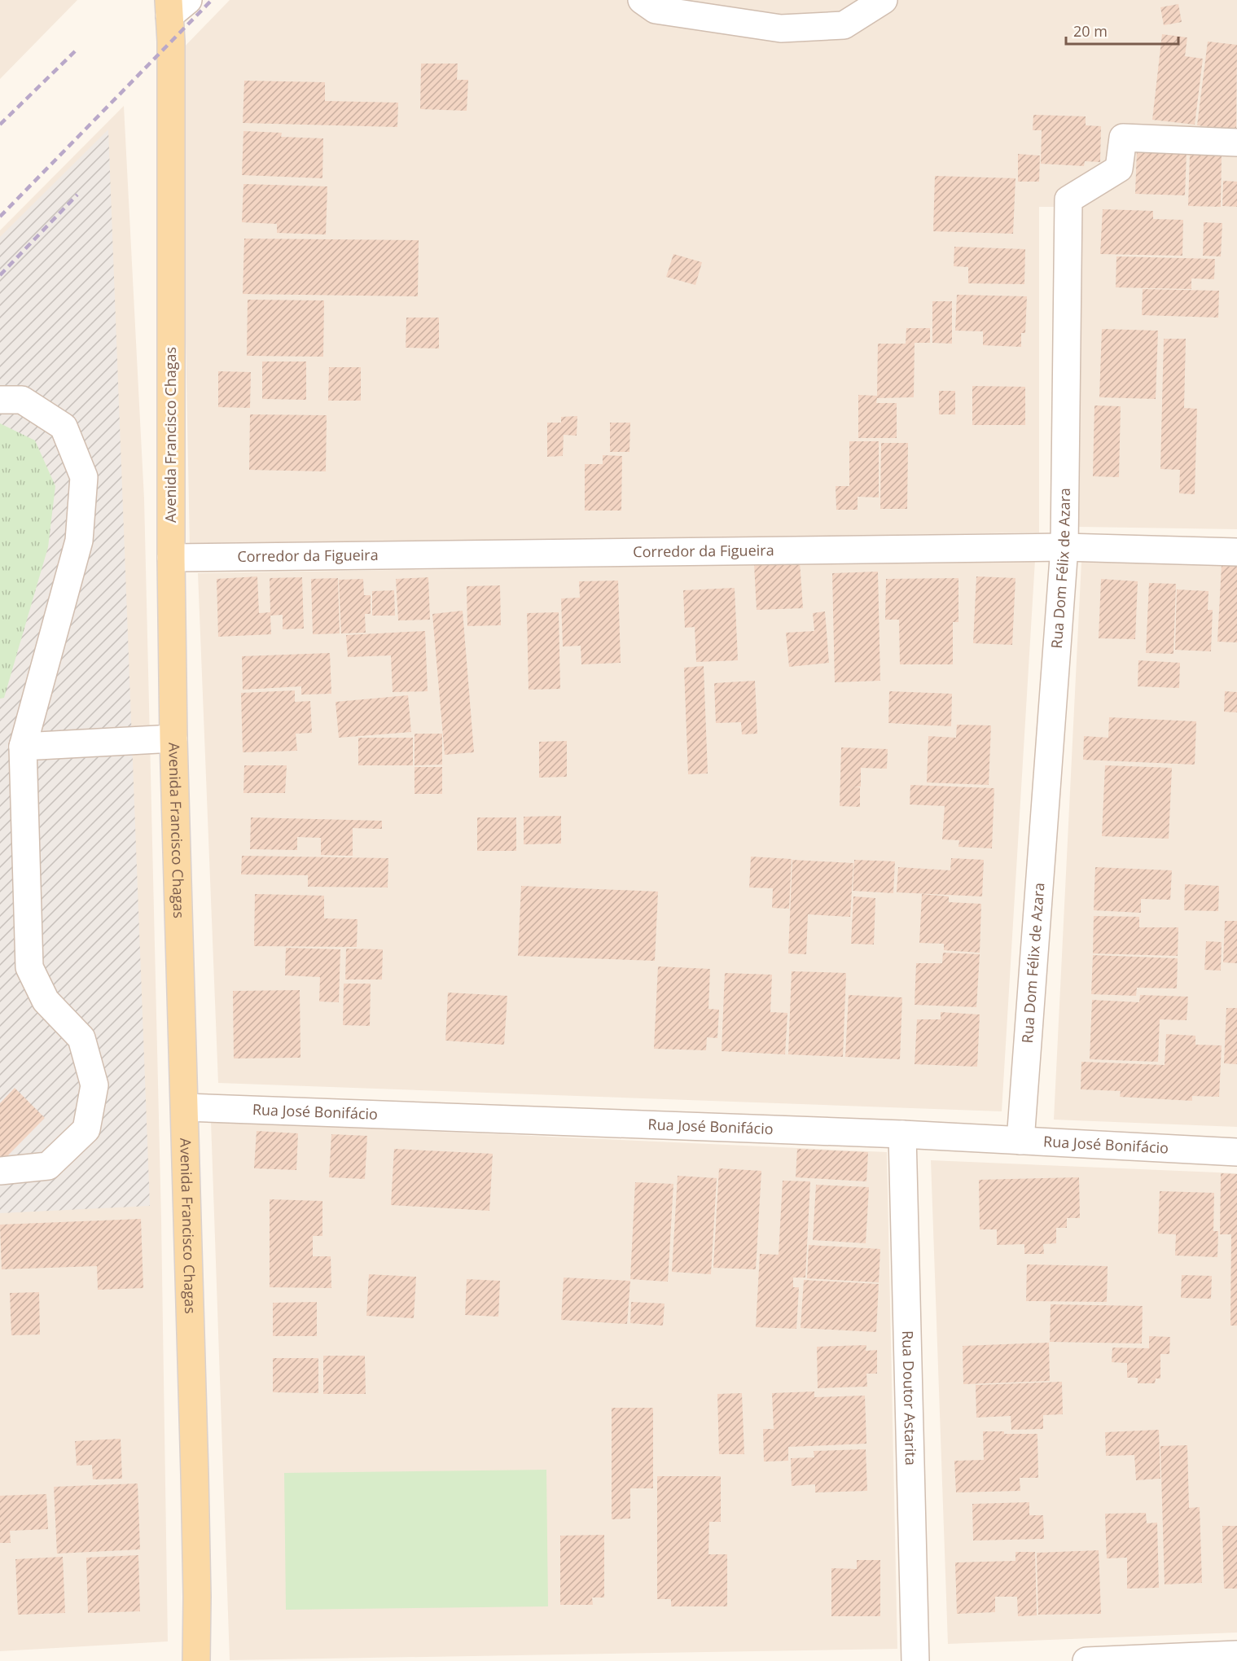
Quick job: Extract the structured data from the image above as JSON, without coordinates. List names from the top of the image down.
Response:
{
  "streets": {
    "main road": ["Avenida Francisco Chagas"],
    "street": [
      "Corredor da Figueira",
      "Rua Dom Félix de Azara",
      "Rua José Bonifácio",
      "Rua Doutor Astarita"
    ]
  },
  "crossings": [
    ["Avenida Francisco Chagas", "Corredor da Figueira"],
    ["Avenida Francisco Chagas", "Rua José Bonifácio"],
    ["Corredor da Figueira", "Rua Dom Félix de Azara"],
    ["Rua Dom Félix de Azara", "Rua José Bonifácio"],
    ["Rua José Bonifácio", "Rua Doutor Astarita"]
  ],
  "scale_bar": "20 m"
}
